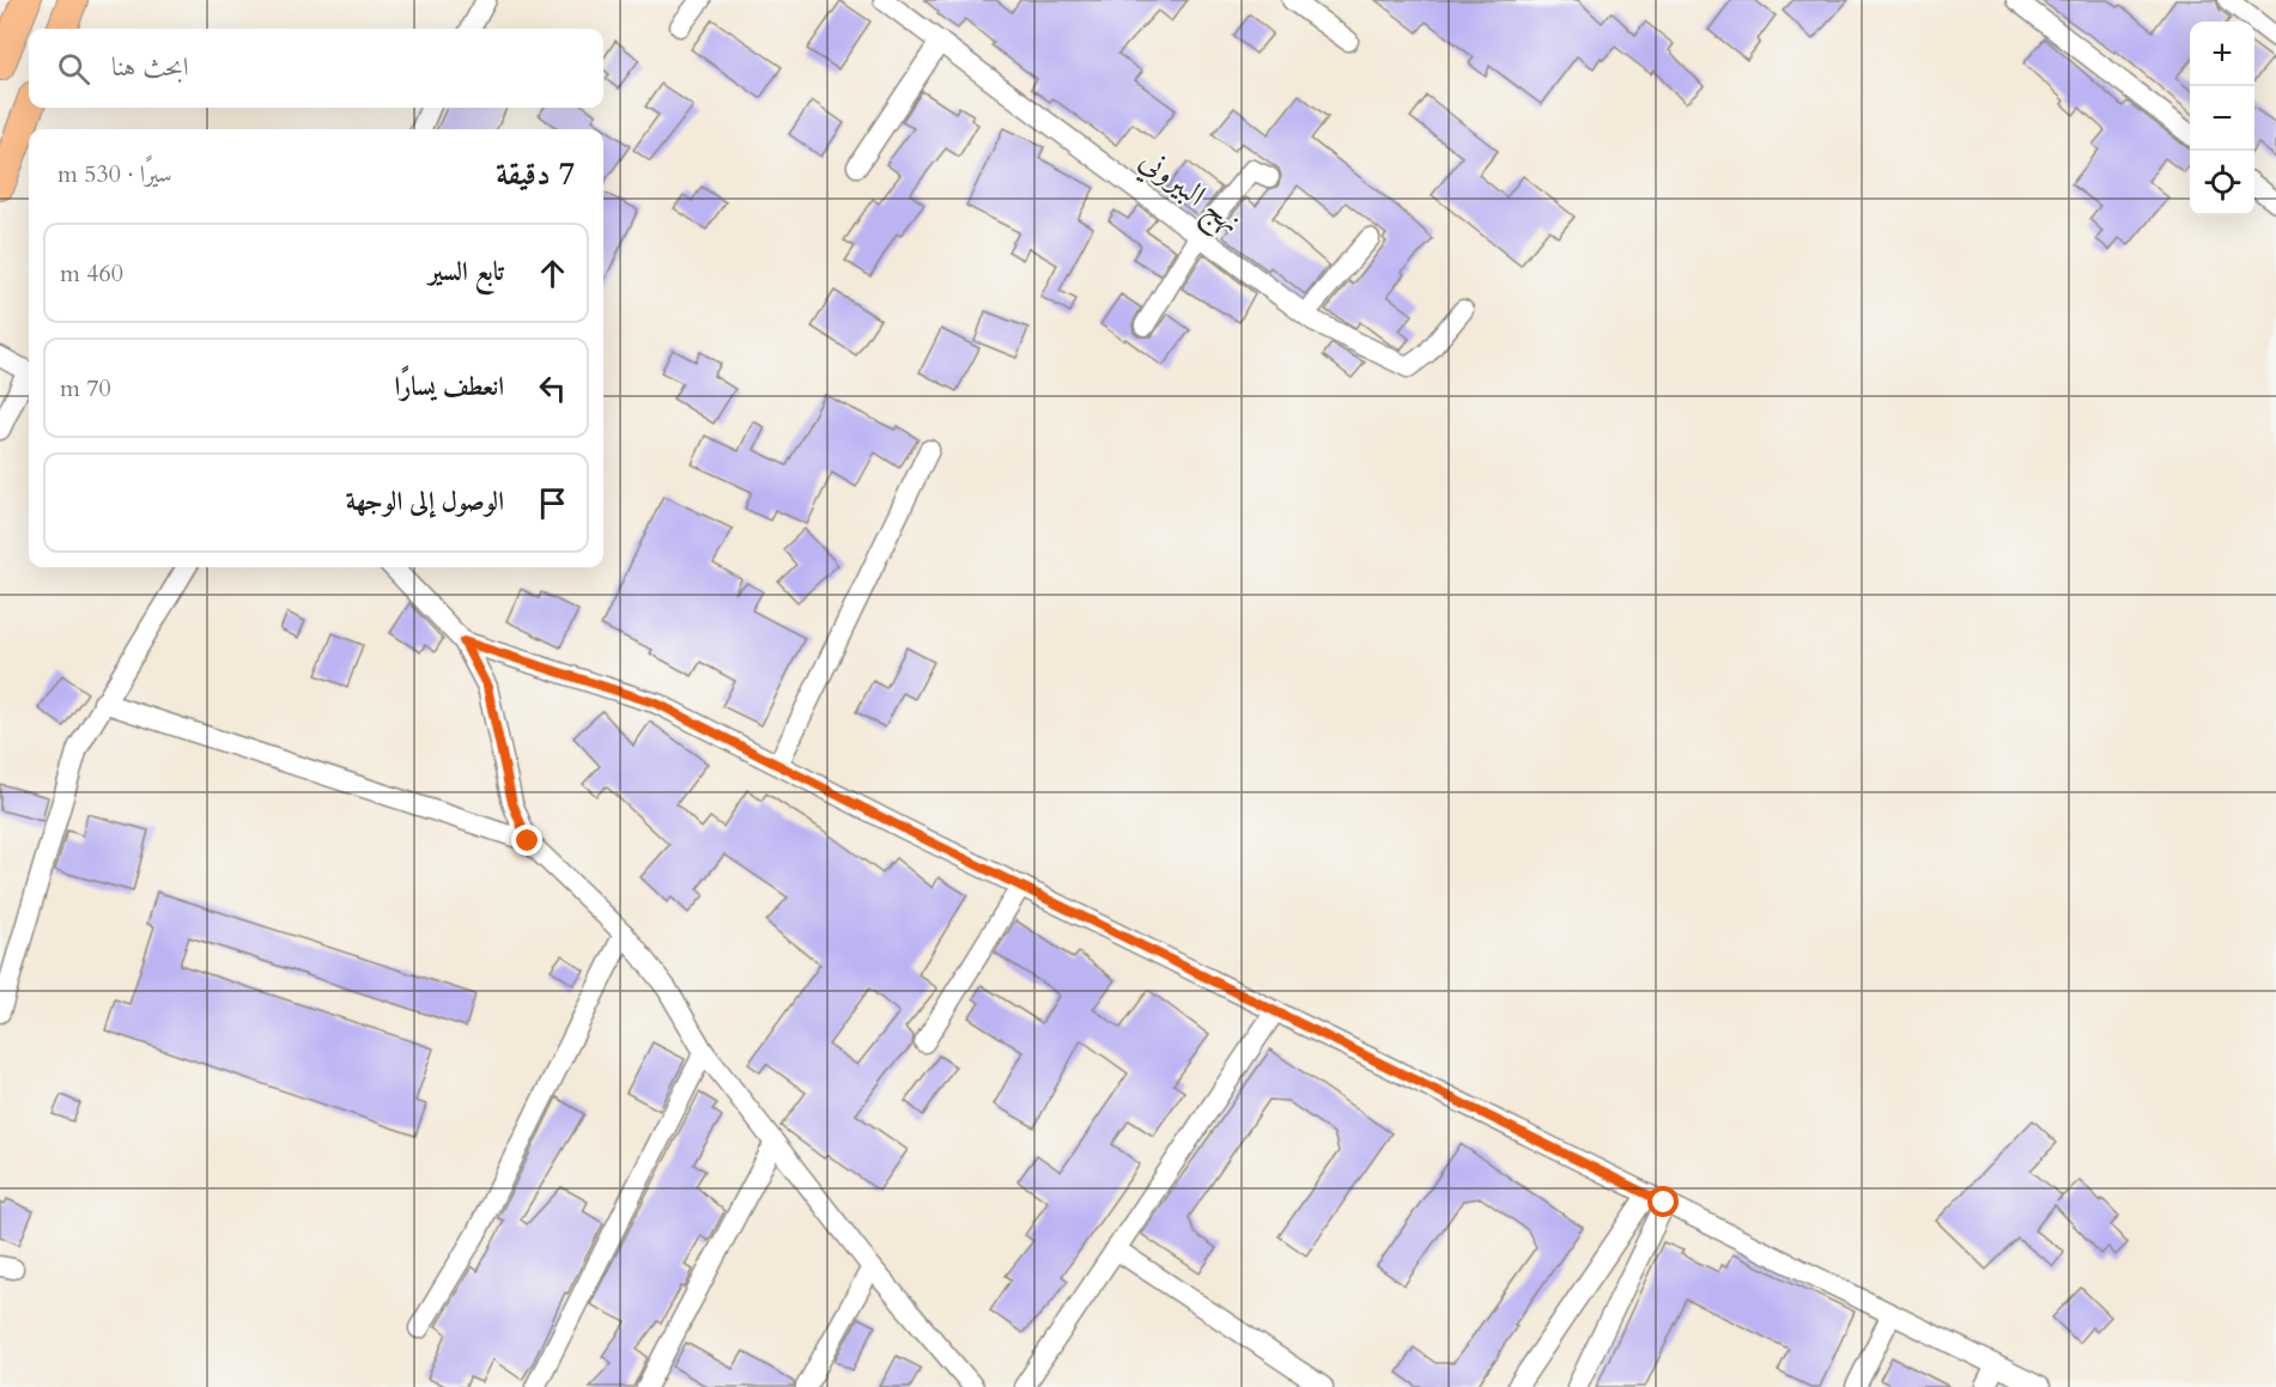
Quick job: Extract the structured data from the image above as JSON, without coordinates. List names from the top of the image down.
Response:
{
  "streets": {
    "street": ["نهج البيروني"]
  },
  "page": {
    "map_buttons": ["+", "−"],
    "search": "ابحث هنا",
    "heading": ["7 دقيقة", "سيرًا · 530 m"],
    "list": [
      ["تابع السير", "460 m"],
      ["انعطف يسارًا", "70 m"],
      "الوصول إلى الوجهة"
    ]
  }
}
